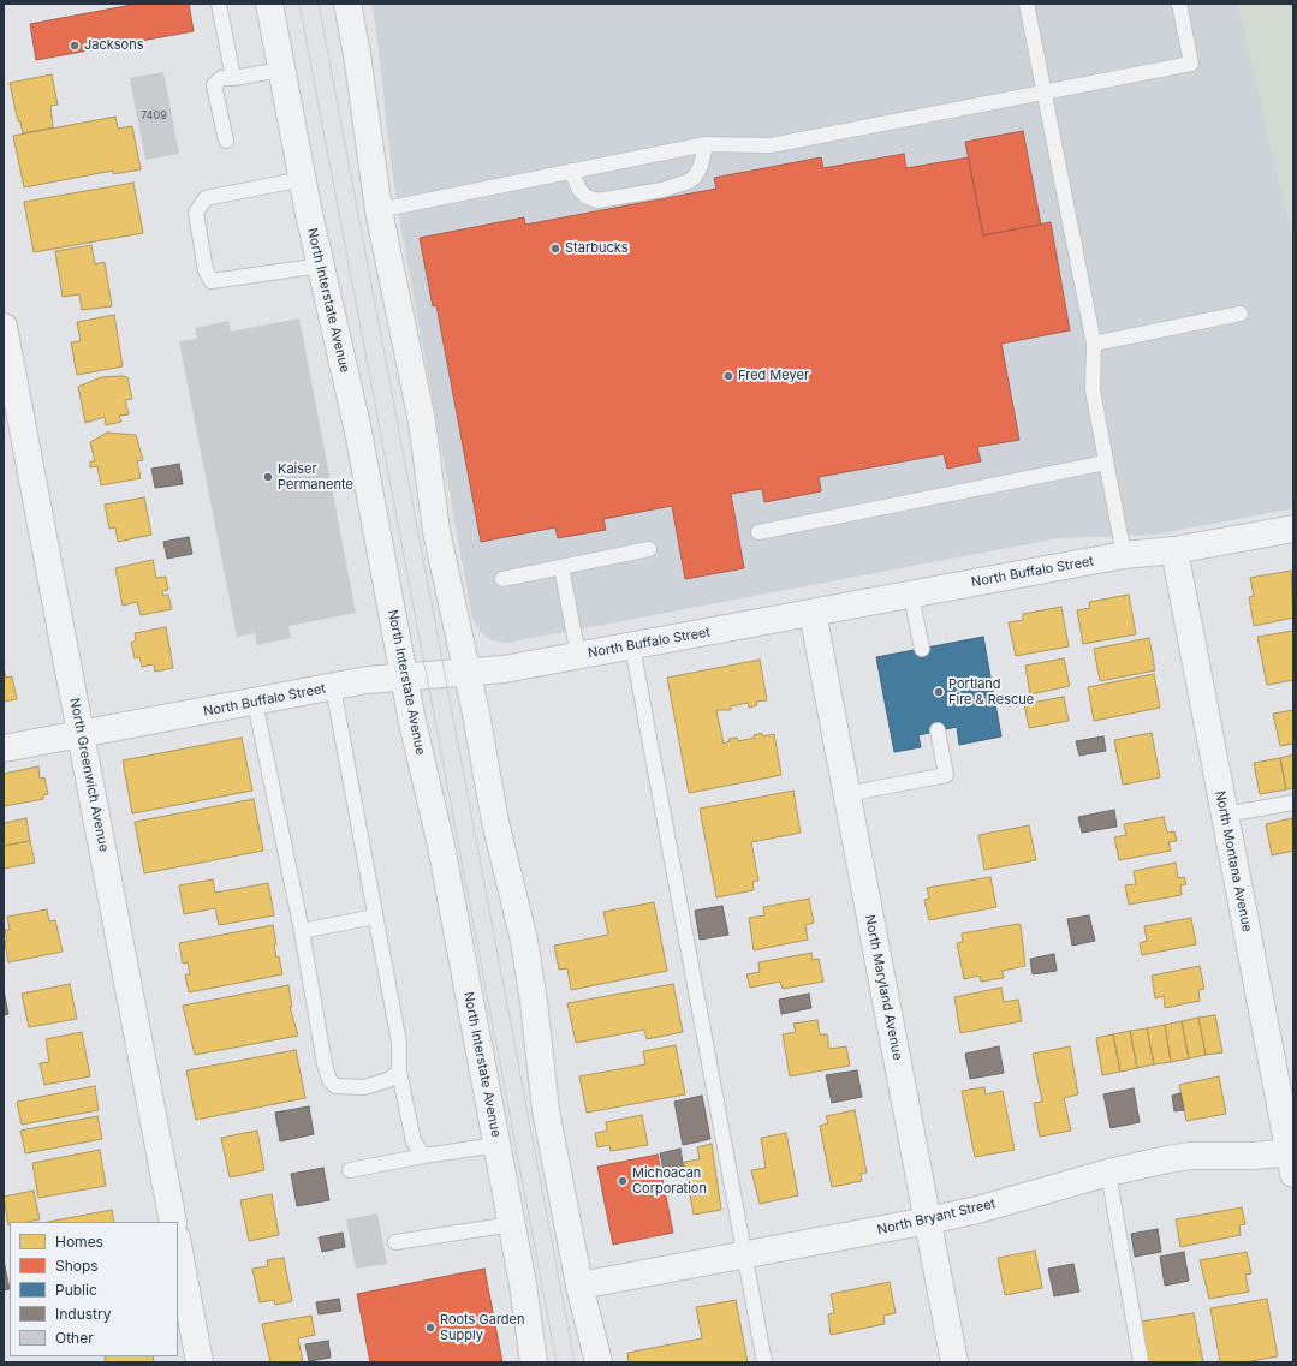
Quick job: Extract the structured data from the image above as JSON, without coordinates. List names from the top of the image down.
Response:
{
  "streets": {
    "street": [
      "North Interstate Avenue",
      "North Buffalo Street",
      "North Greenwich Avenue",
      "North Montana Avenue",
      "North Maryland Avenue",
      "North Bryant Street"
    ]
  },
  "crossings": [
    ["North Interstate Avenue", "North Buffalo Street"],
    ["North Buffalo Street", "North Greenwich Avenue"],
    ["North Buffalo Street", "North Montana Avenue"],
    ["North Buffalo Street", "North Maryland Avenue"],
    ["North Montana Avenue", "North Bryant Street"],
    ["North Maryland Avenue", "North Bryant Street"]
  ],
  "places": [
    "Jacksons",
    "Starbucks",
    "Fred Meyer",
    "Kaiser Permanente",
    "Portland Fire & Rescue",
    "Michoacan Corporation",
    "Roots Garden Supply"
  ],
  "house_numbers": ["7409"],
  "legend": [
    "Homes",
    "Shops",
    "Public",
    "Industry",
    "Other"
  ]
}
